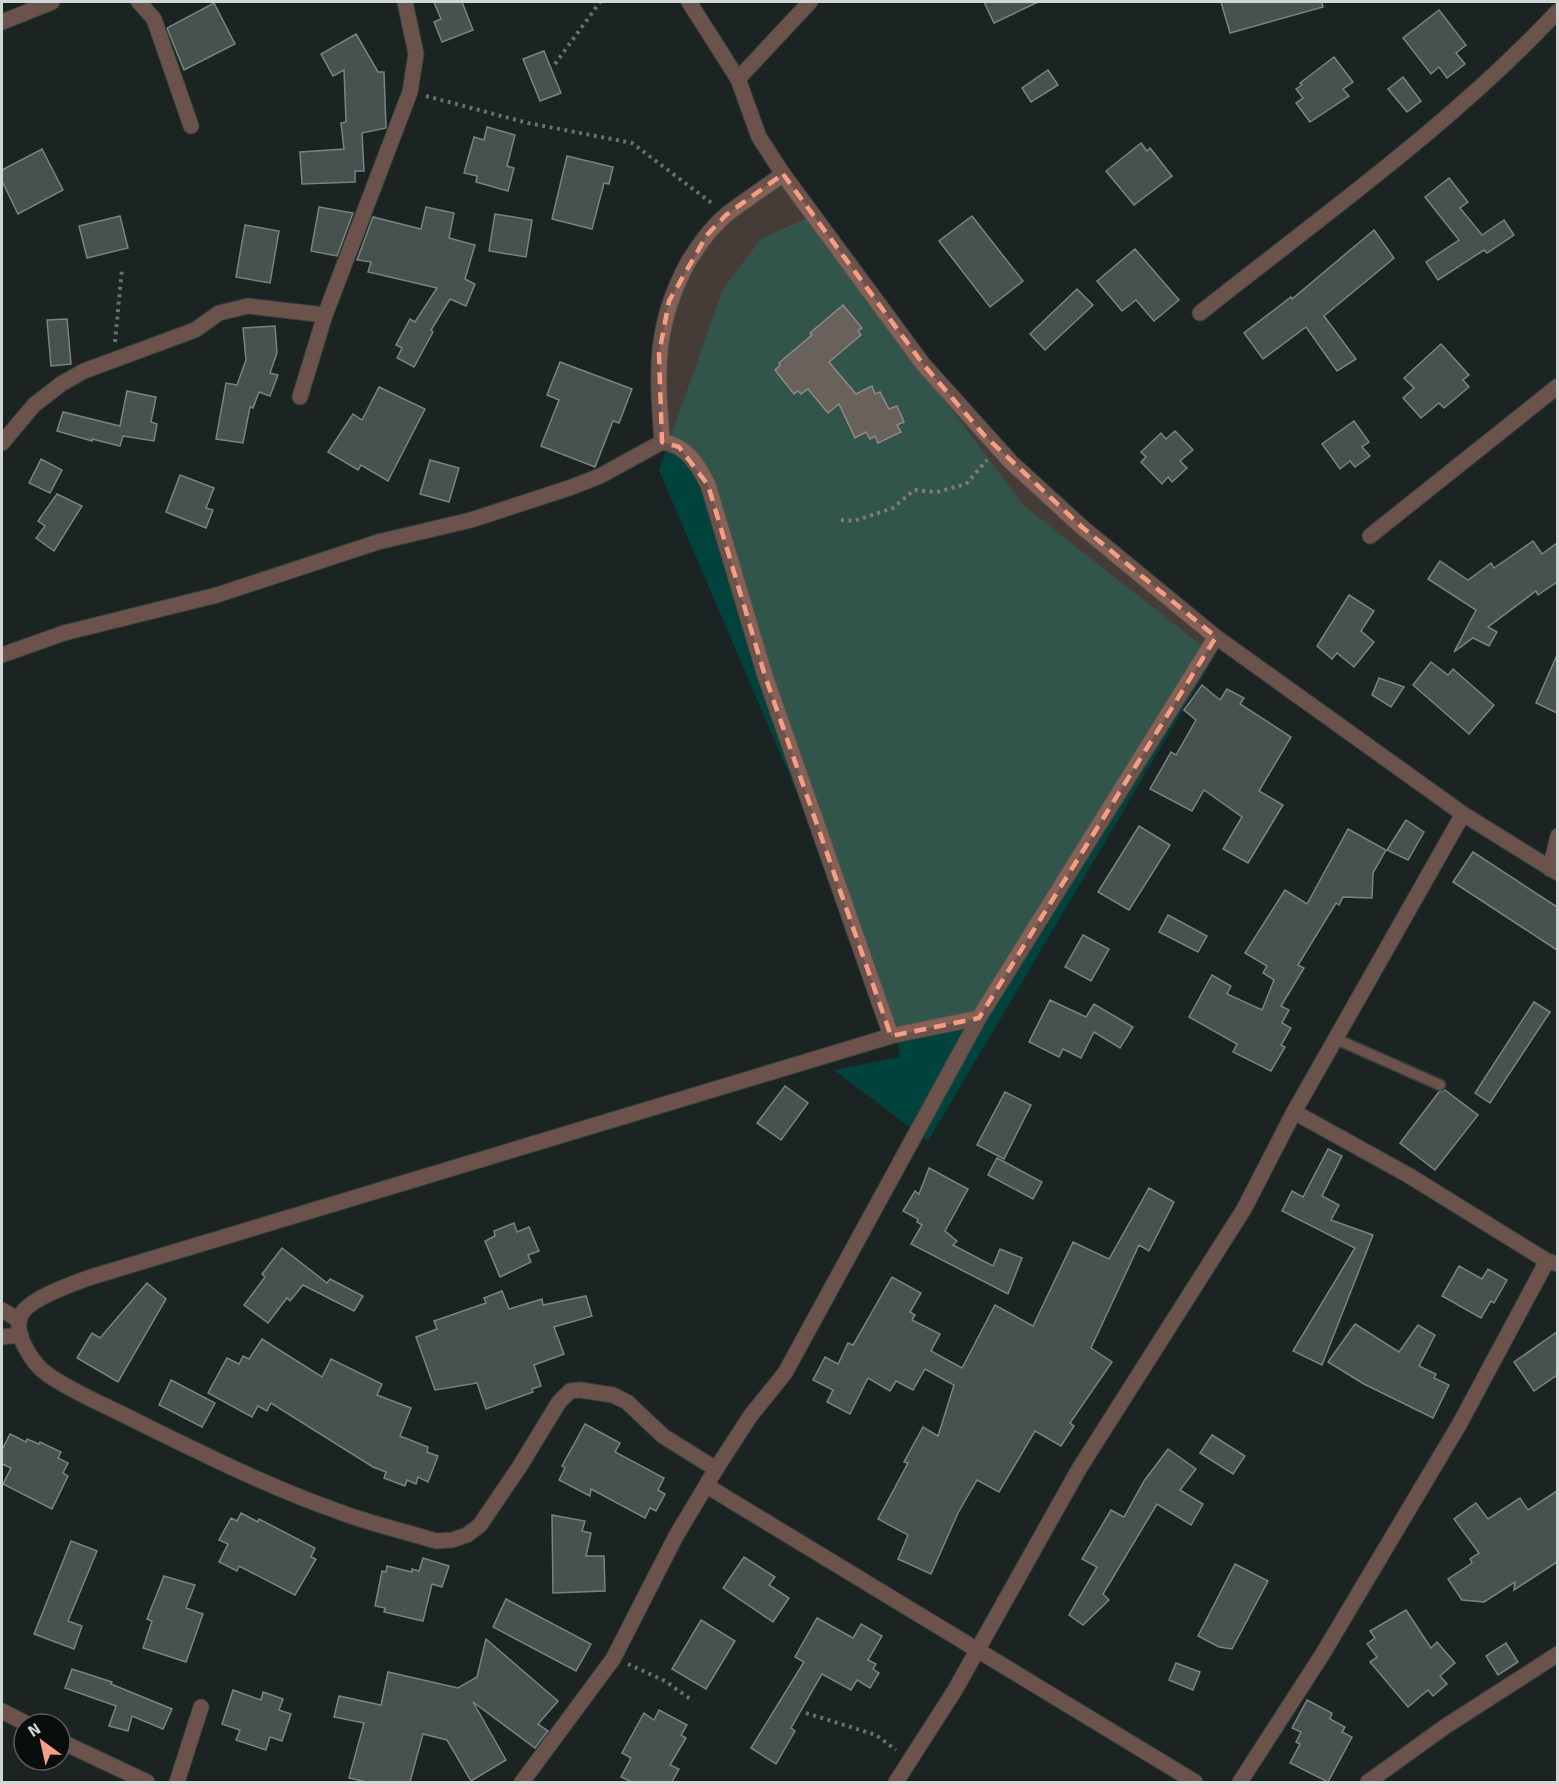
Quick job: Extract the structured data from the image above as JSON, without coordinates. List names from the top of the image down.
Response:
{
  "north": "top left"
}
